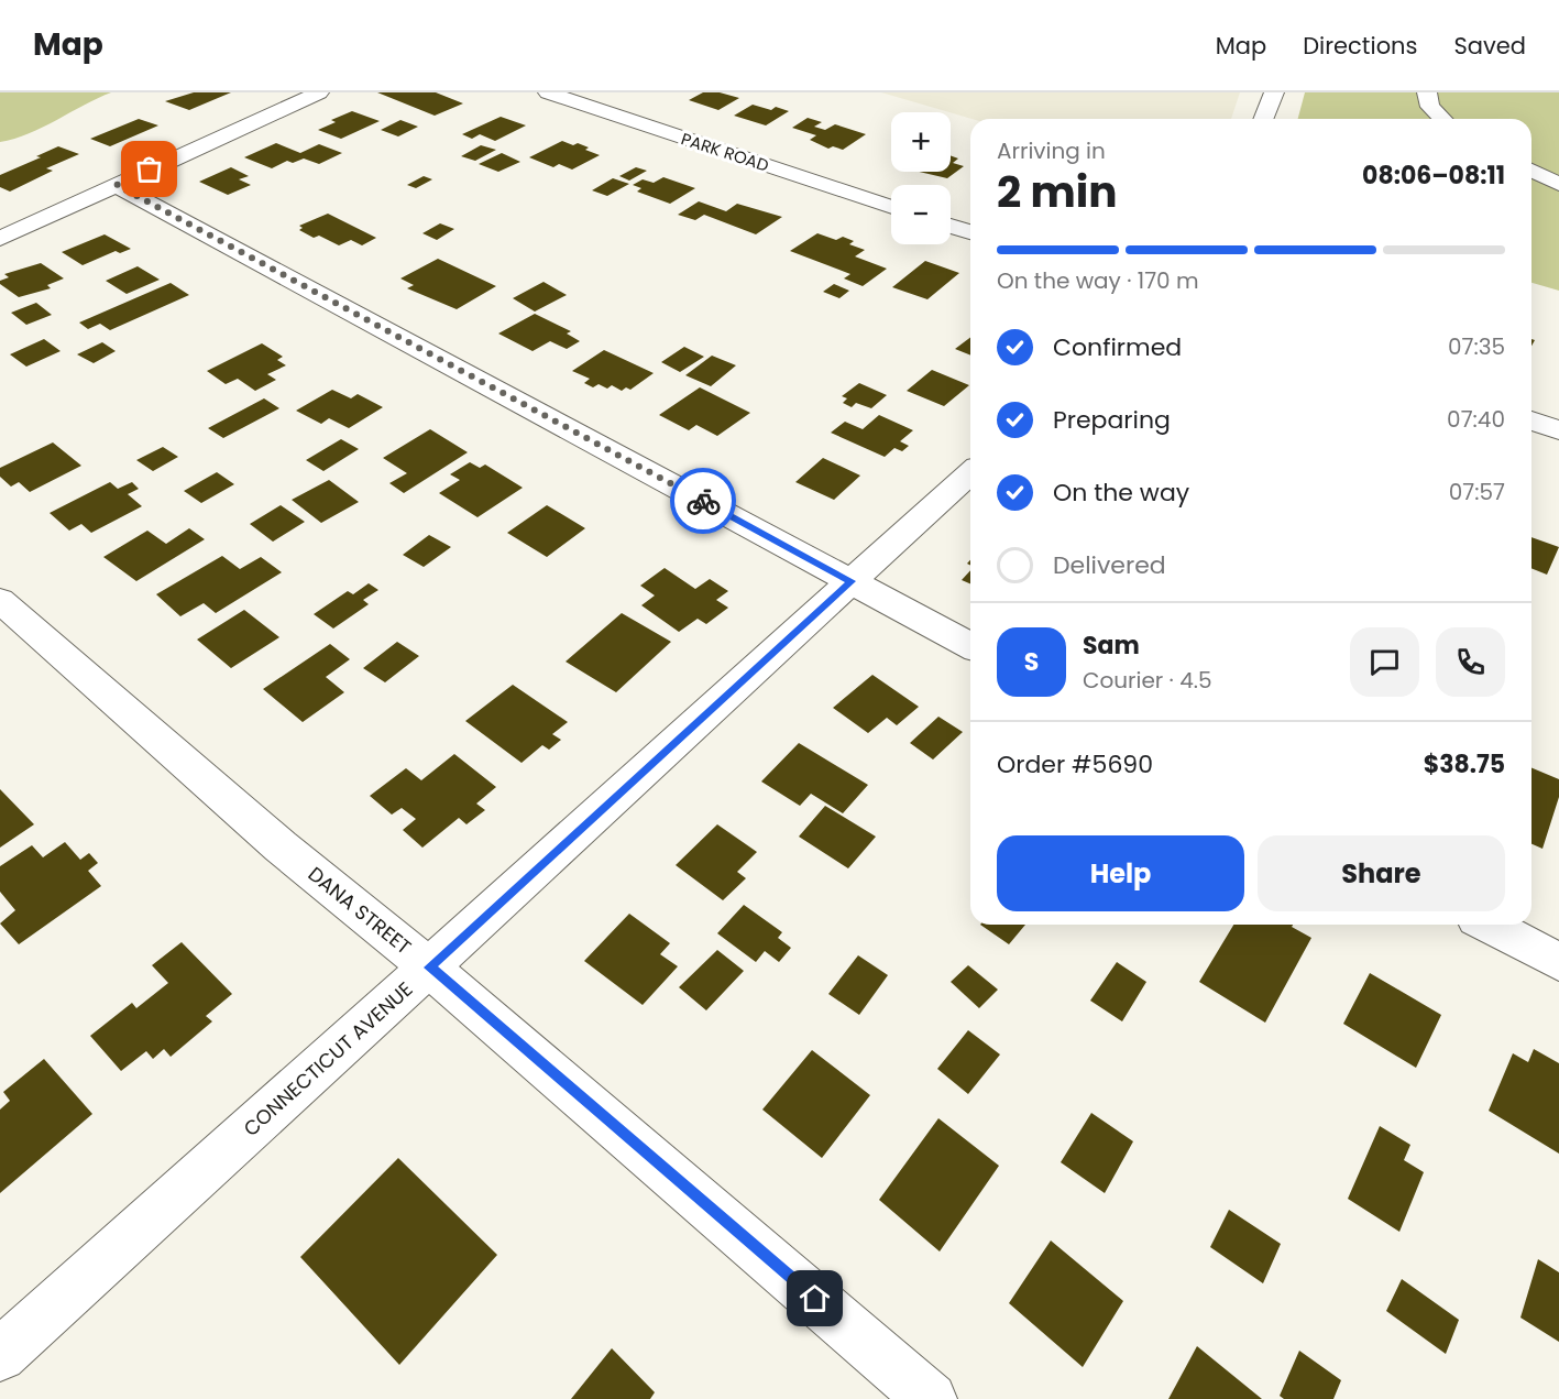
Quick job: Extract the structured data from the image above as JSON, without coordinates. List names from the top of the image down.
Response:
{
  "streets": {
    "street": ["PARK ROAD", "DANA STREET", "CONNECTICUT AVENUE"]
  },
  "crossings": [
    ["DANA STREET", "CONNECTICUT AVENUE"]
  ],
  "page": {
    "header": "Map",
    "nav": ["Map", "Directions", "Saved"],
    "map_buttons": ["+", "−"],
    "heading": ["2 min", "Arriving in", "08:06–08:11"],
    "panel": [
      "Sam",
      "Courier · 4.5",
      "Order #5690",
      "$38.75"
    ],
    "bar": "On the way · 170 m",
    "list": [
      ["Confirmed", "07:35"],
      ["Preparing", "07:40"],
      ["On the way", "07:57"],
      "Delivered"
    ],
    "round": "S",
    "buttons": ["Help", "Share"]
  }
}
